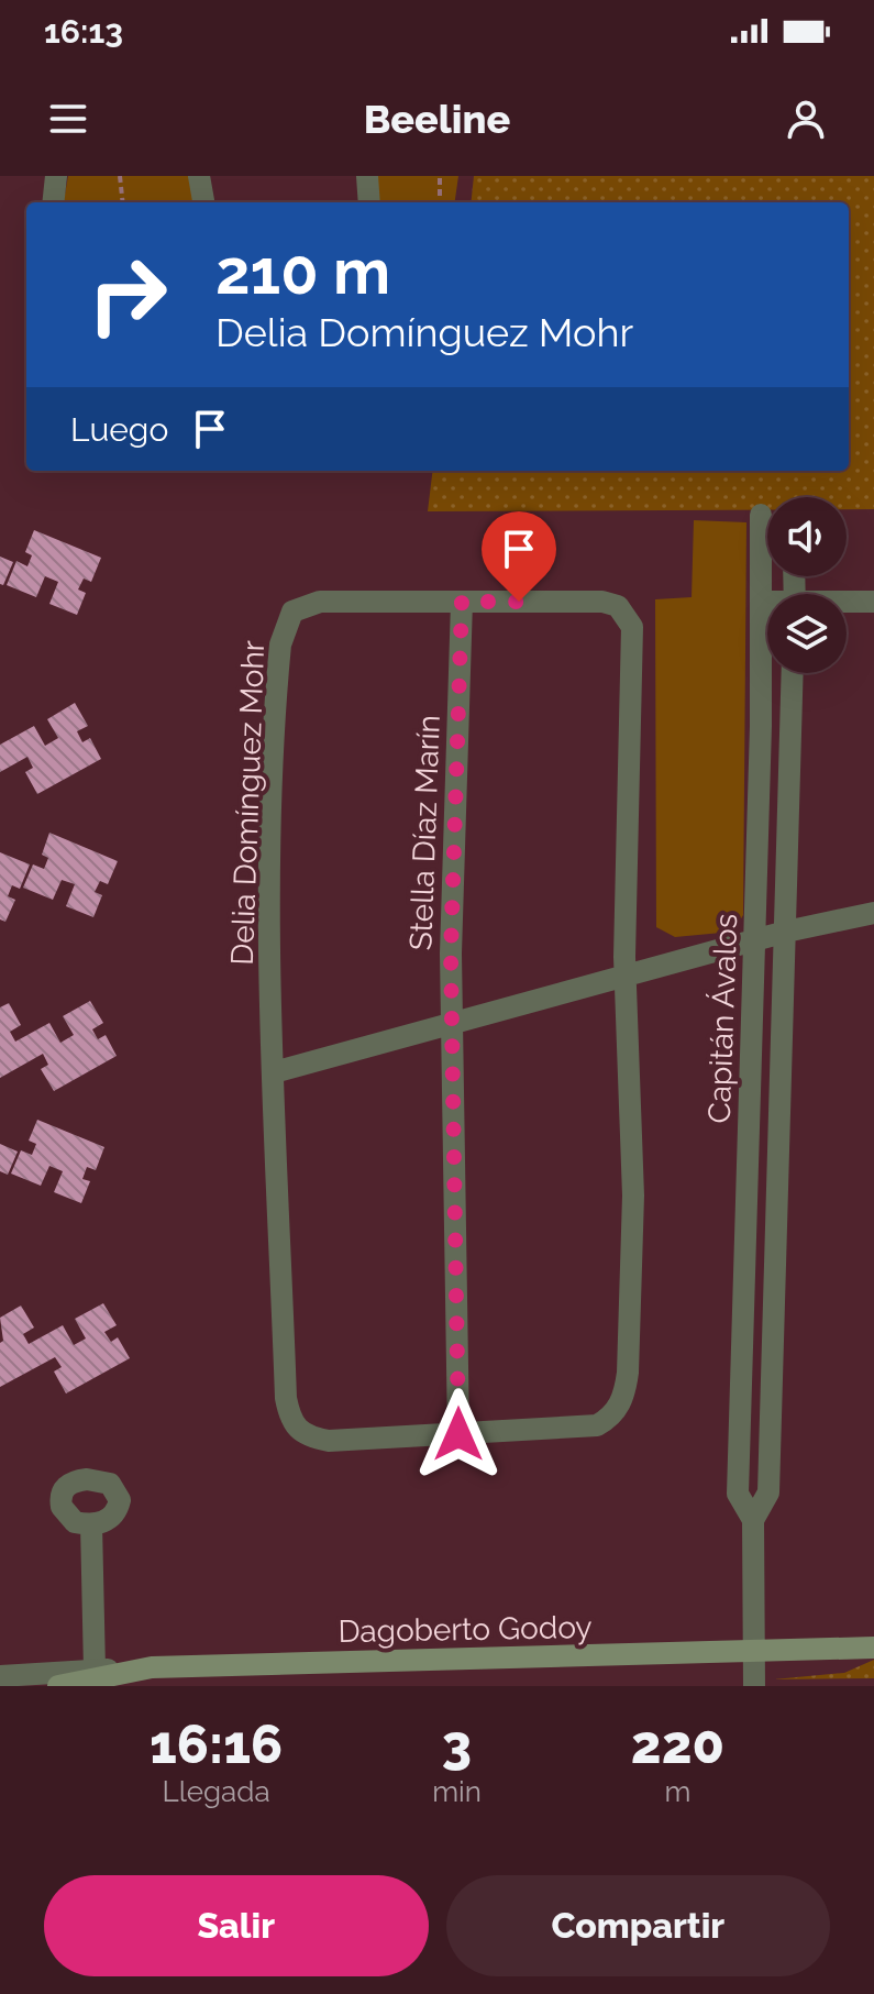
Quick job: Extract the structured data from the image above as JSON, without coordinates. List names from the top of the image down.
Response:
{
  "streets": {
    "main road": ["Dagoberto Godoy"],
    "street": ["Delia Domínguez Mohr", "Stella Díaz Marín", "Capitán Ávalos"]
  },
  "crossings": [
    ["Delia Domínguez Mohr", "Stella Díaz Marín"],
    ["Capitán Ávalos", "Dagoberto Godoy"]
  ],
  "page": {
    "status": "16:13",
    "header": "Beeline",
    "turn": ["210 m", "Delia Domínguez Mohr"],
    "then": "Luego",
    "eta": [
      "16:16",
      "Llegada",
      "3",
      "min",
      "220",
      "m"
    ],
    "buttons": ["Salir", "Compartir"]
  }
}
